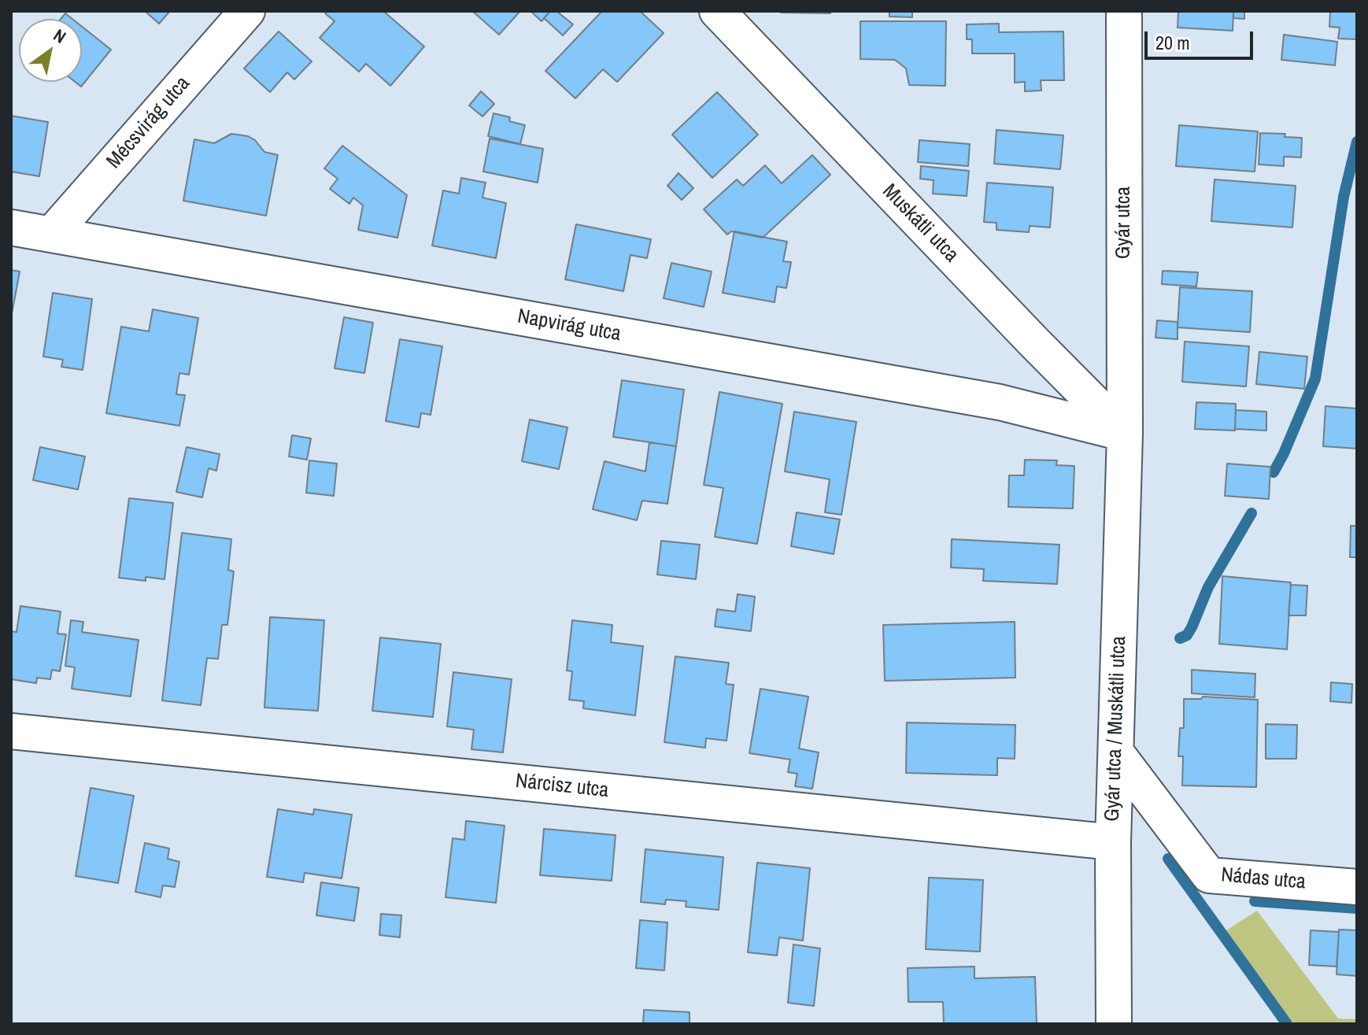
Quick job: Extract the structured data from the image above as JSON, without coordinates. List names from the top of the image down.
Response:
{
  "streets": {
    "street": [
      "Mécsvirág utca",
      "Gyár utca",
      "Muskátli utca",
      "Napvirág utca",
      "Gyár utca / Muskátli utca",
      "Nárcisz utca",
      "Nádas utca"
    ]
  },
  "crossings": [
    ["Mécsvirág utca", "Napvirág utca"],
    ["Gyár utca", "Muskátli utca"],
    ["Gyár utca", "Napvirág utca"],
    ["Gyár utca", "Gyár utca / Muskátli utca"],
    ["Muskátli utca", "Napvirág utca"],
    ["Muskátli utca", "Gyár utca / Muskátli utca"],
    ["Napvirág utca", "Gyár utca / Muskátli utca"],
    ["Gyár utca / Muskátli utca", "Nárcisz utca"],
    ["Gyár utca / Muskátli utca", "Nádas utca"]
  ],
  "scale_bar": "20 m",
  "north": "top right"
}
